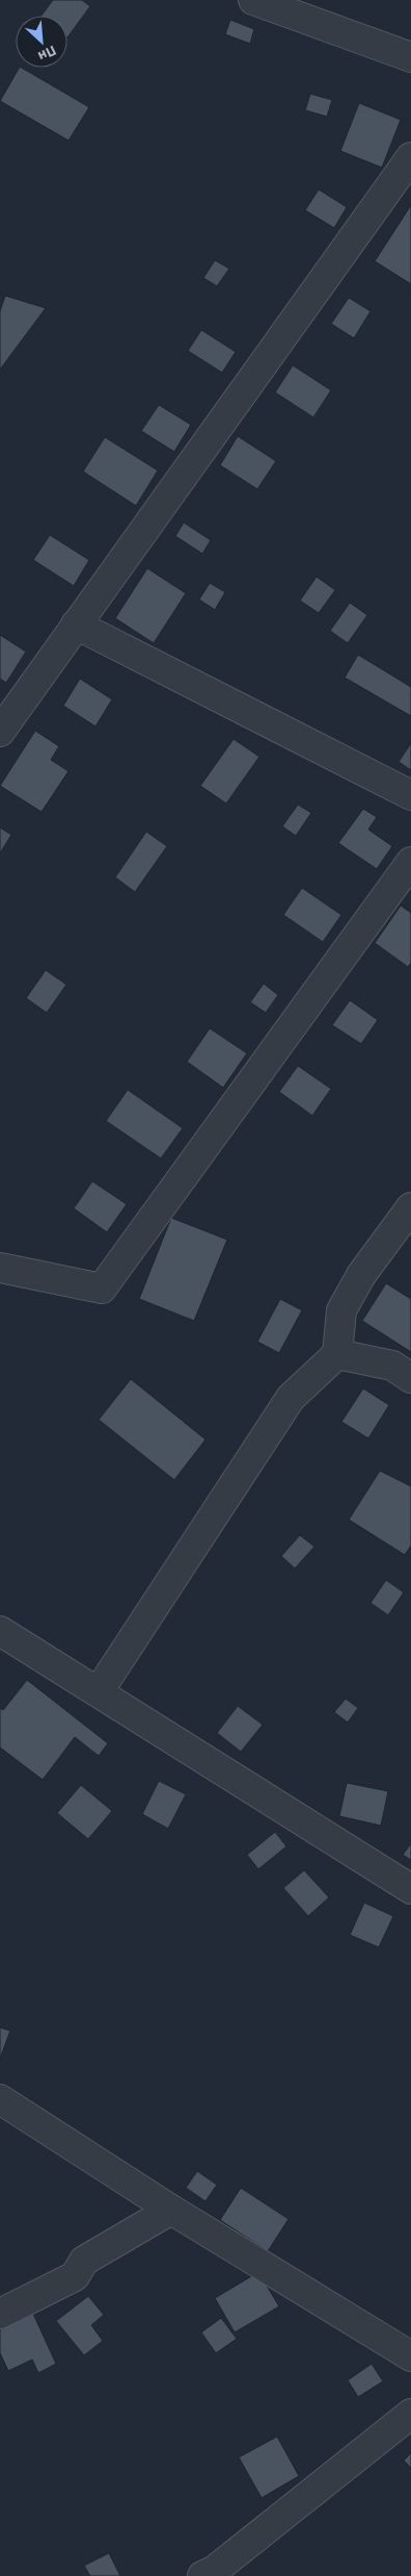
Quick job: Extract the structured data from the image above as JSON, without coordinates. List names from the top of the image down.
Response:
{
  "north": "bottom right"
}
